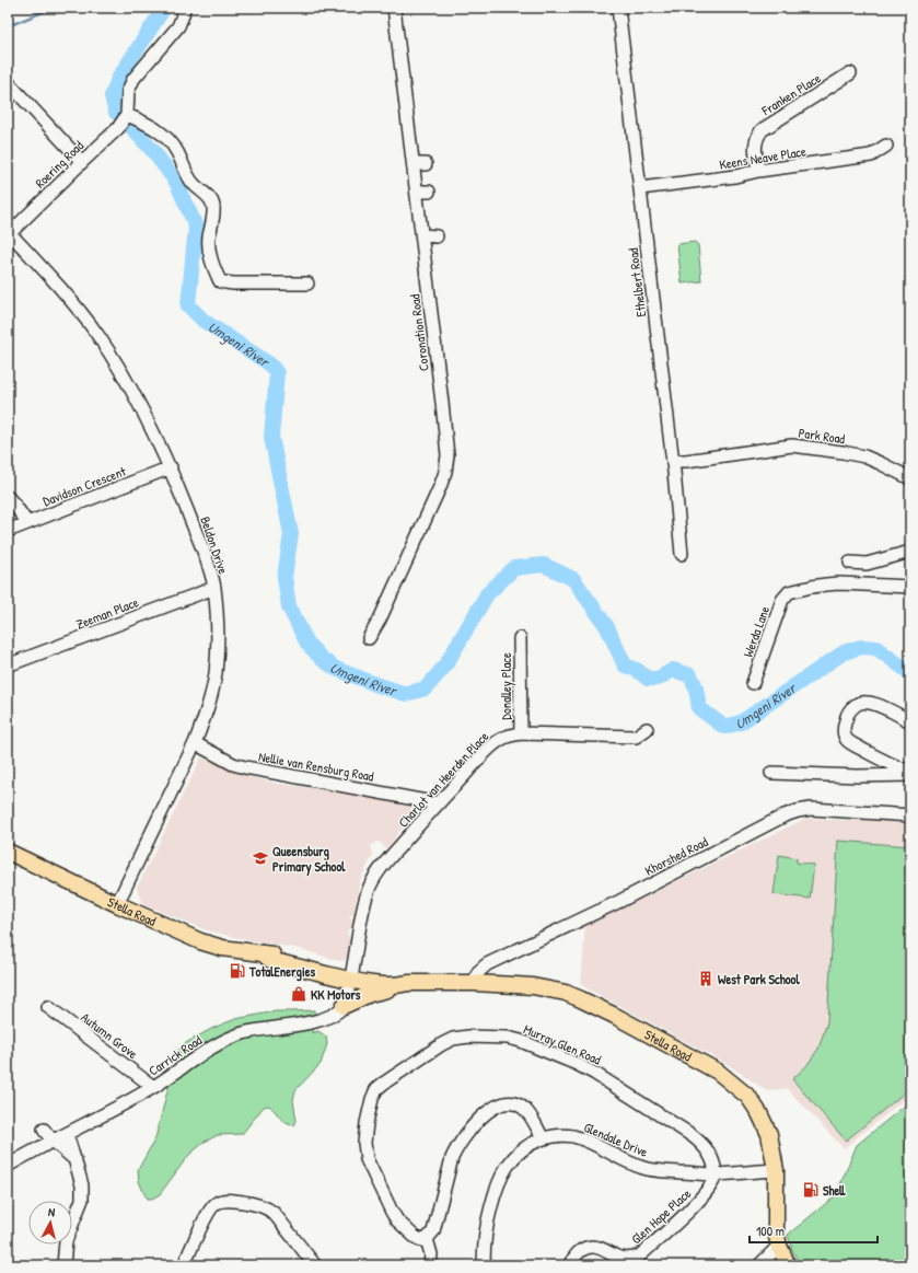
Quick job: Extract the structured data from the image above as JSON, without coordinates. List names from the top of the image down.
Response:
{
  "streets": {
    "main road": ["Stella Road"],
    "street": [
      "Franken Place",
      "Keens Neave Place",
      "Roering Road",
      "Ethelbert Road",
      "Coronation Road",
      "Park Road",
      "Davidson Crescent",
      "Beldon Drive",
      "Zeeman Place",
      "Werda Lane",
      "Donalley Place",
      "Nellie van Rensburg Road",
      "Charlot van Heerden Place",
      "Khorshed Road",
      "Autumn Grove",
      "Murray Glen Road",
      "Carrick Road",
      "Glendale Drive",
      "Glen Hope Place"
    ]
  },
  "crossings": [
    ["Franken Place", "Keens Neave Place"],
    ["Keens Neave Place", "Ethelbert Road"],
    ["Roering Road", "Beldon Drive"],
    ["Ethelbert Road", "Park Road"],
    ["Davidson Crescent", "Beldon Drive"],
    ["Beldon Drive", "Zeeman Place"],
    ["Beldon Drive", "Nellie van Rensburg Road"],
    ["Beldon Drive", "Stella Road"],
    ["Donalley Place", "Charlot van Heerden Place"],
    ["Nellie van Rensburg Road", "Charlot van Heerden Place"],
    ["Charlot van Heerden Place", "Stella Road"],
    ["Khorshed Road", "Stella Road"],
    ["Stella Road", "Glendale Drive"],
    ["Autumn Grove", "Carrick Road"],
    ["Murray Glen Road", "Glendale Drive"],
    ["Murray Glen Road", "Glen Hope Place"],
    ["Glendale Drive", "Glen Hope Place"]
  ],
  "water": ["Umgeni River"],
  "places": {
    "school or university": ["Queensburg Primary School"],
    "fuel station": ["TotalEnergies", "Shell"],
    "building": ["West Park School"],
    "shop": ["KK Motors"]
  },
  "scale_bar": "100 m",
  "north": "top"
}
